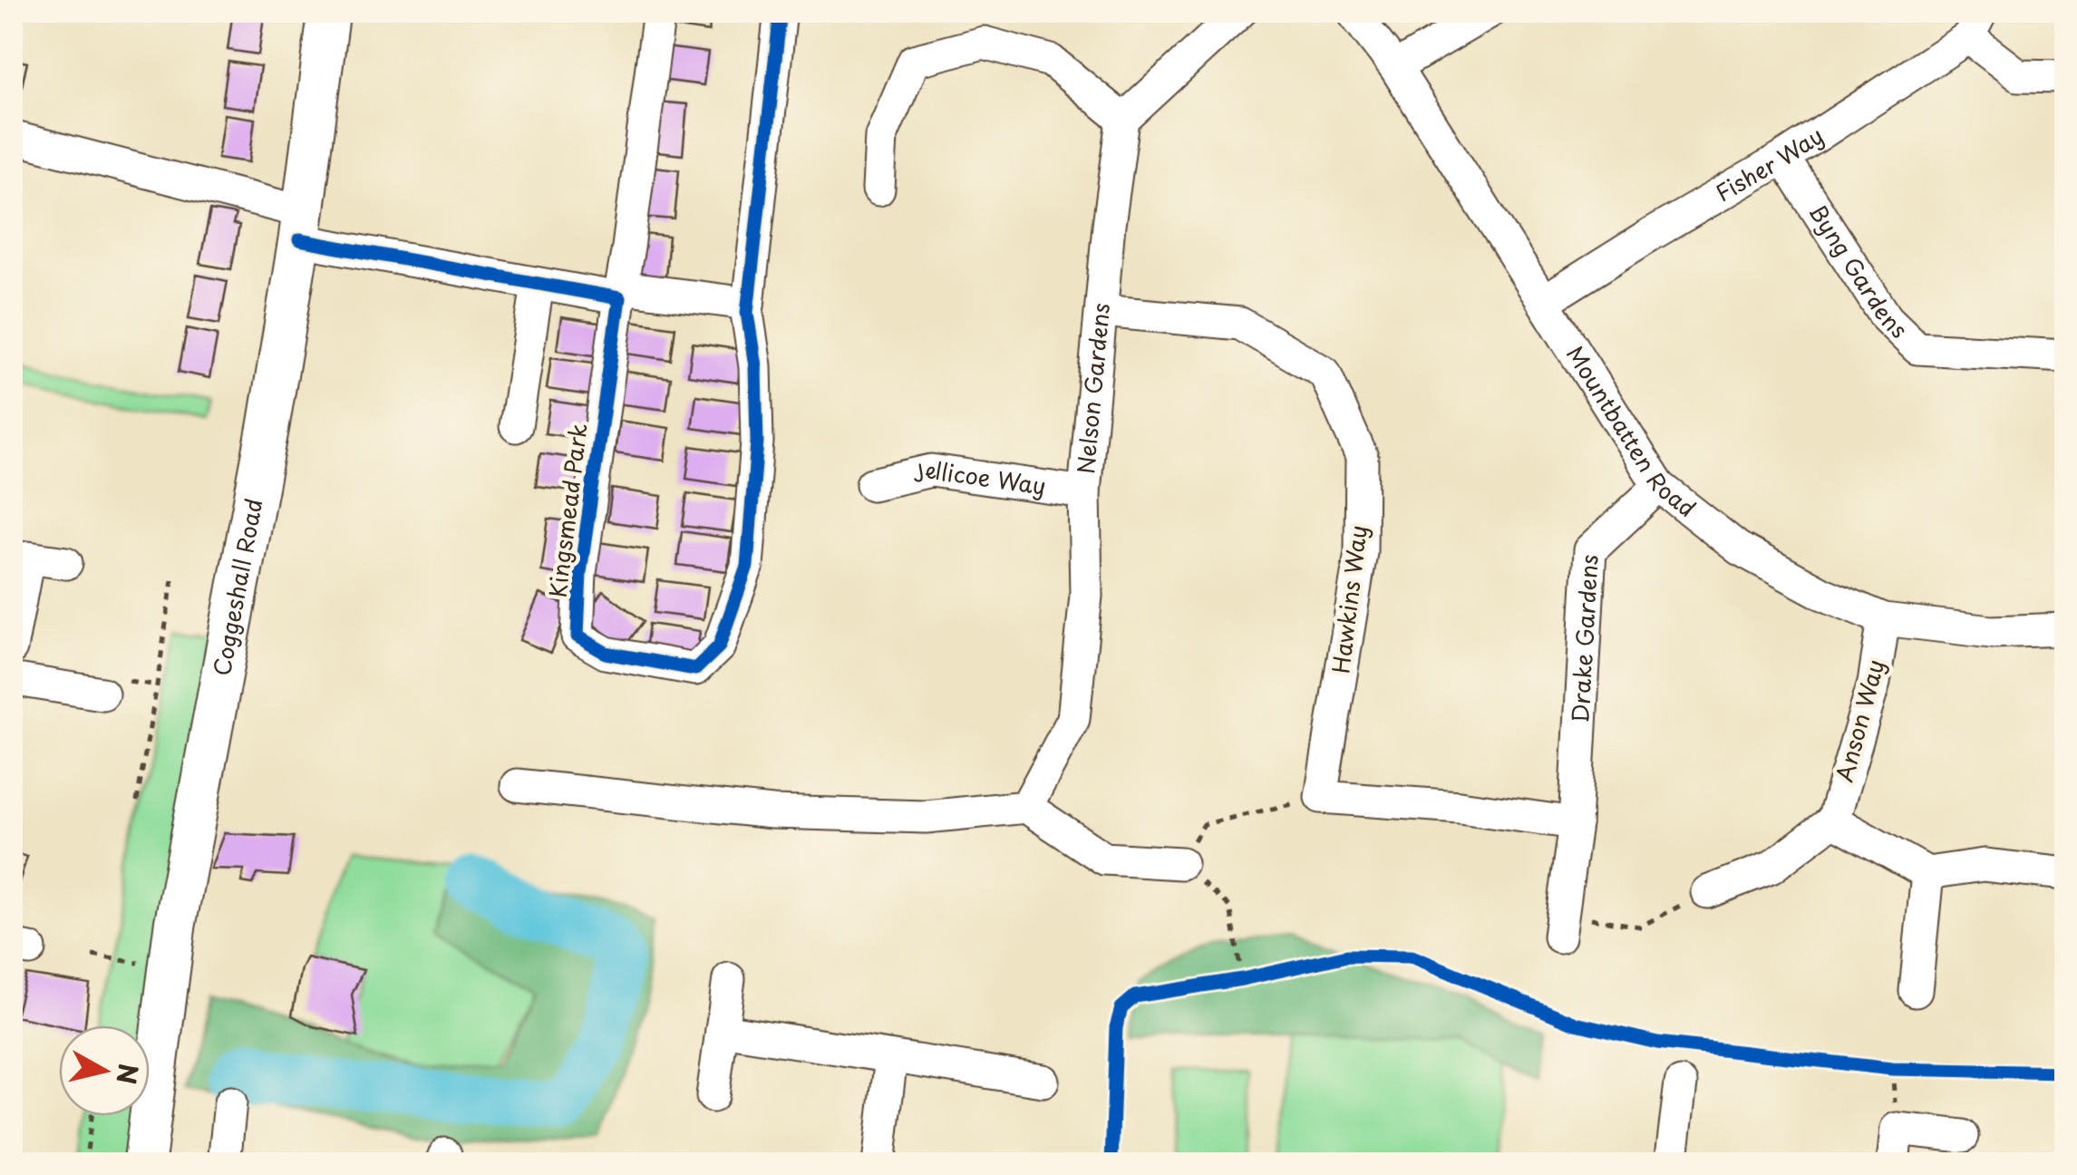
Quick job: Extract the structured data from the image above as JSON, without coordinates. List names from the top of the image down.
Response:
{
  "streets": {
    "main road": ["Coggeshall Road"],
    "street": [
      "Fisher Way",
      "Byng Gardens",
      "Nelson Gardens",
      "Mountbatten Road",
      "Jellicoe Way",
      "Kingsmead Park",
      "Hawkins Way",
      "Drake Gardens",
      "Anson Way"
    ]
  },
  "crossings": [
    ["Fisher Way", "Byng Gardens"],
    ["Fisher Way", "Mountbatten Road"],
    ["Nelson Gardens", "Jellicoe Way"],
    ["Nelson Gardens", "Hawkins Way"],
    ["Mountbatten Road", "Drake Gardens"],
    ["Mountbatten Road", "Anson Way"]
  ],
  "north": "right"
}
